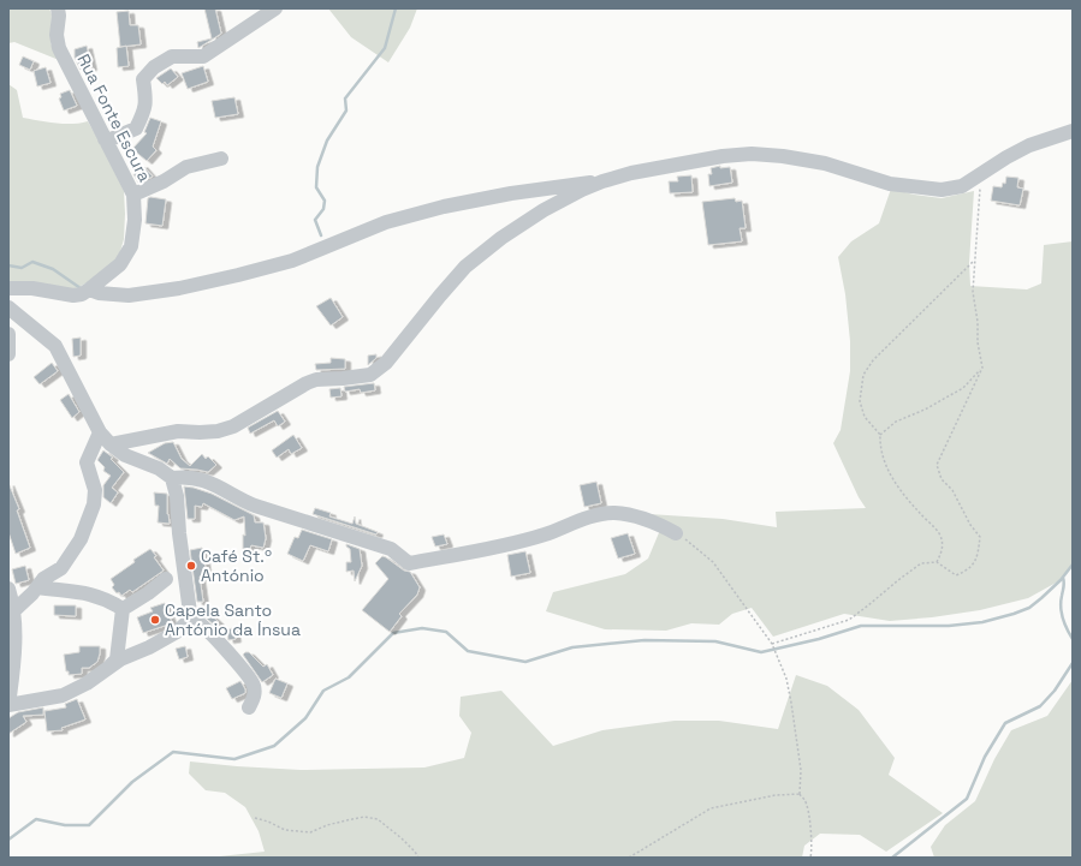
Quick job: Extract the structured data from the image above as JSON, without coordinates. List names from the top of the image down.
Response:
{
  "streets": {
    "street": ["Rua Fonte Escura"]
  },
  "places": ["Café St.º António", "Capela Santo António da Ínsua"]
}
